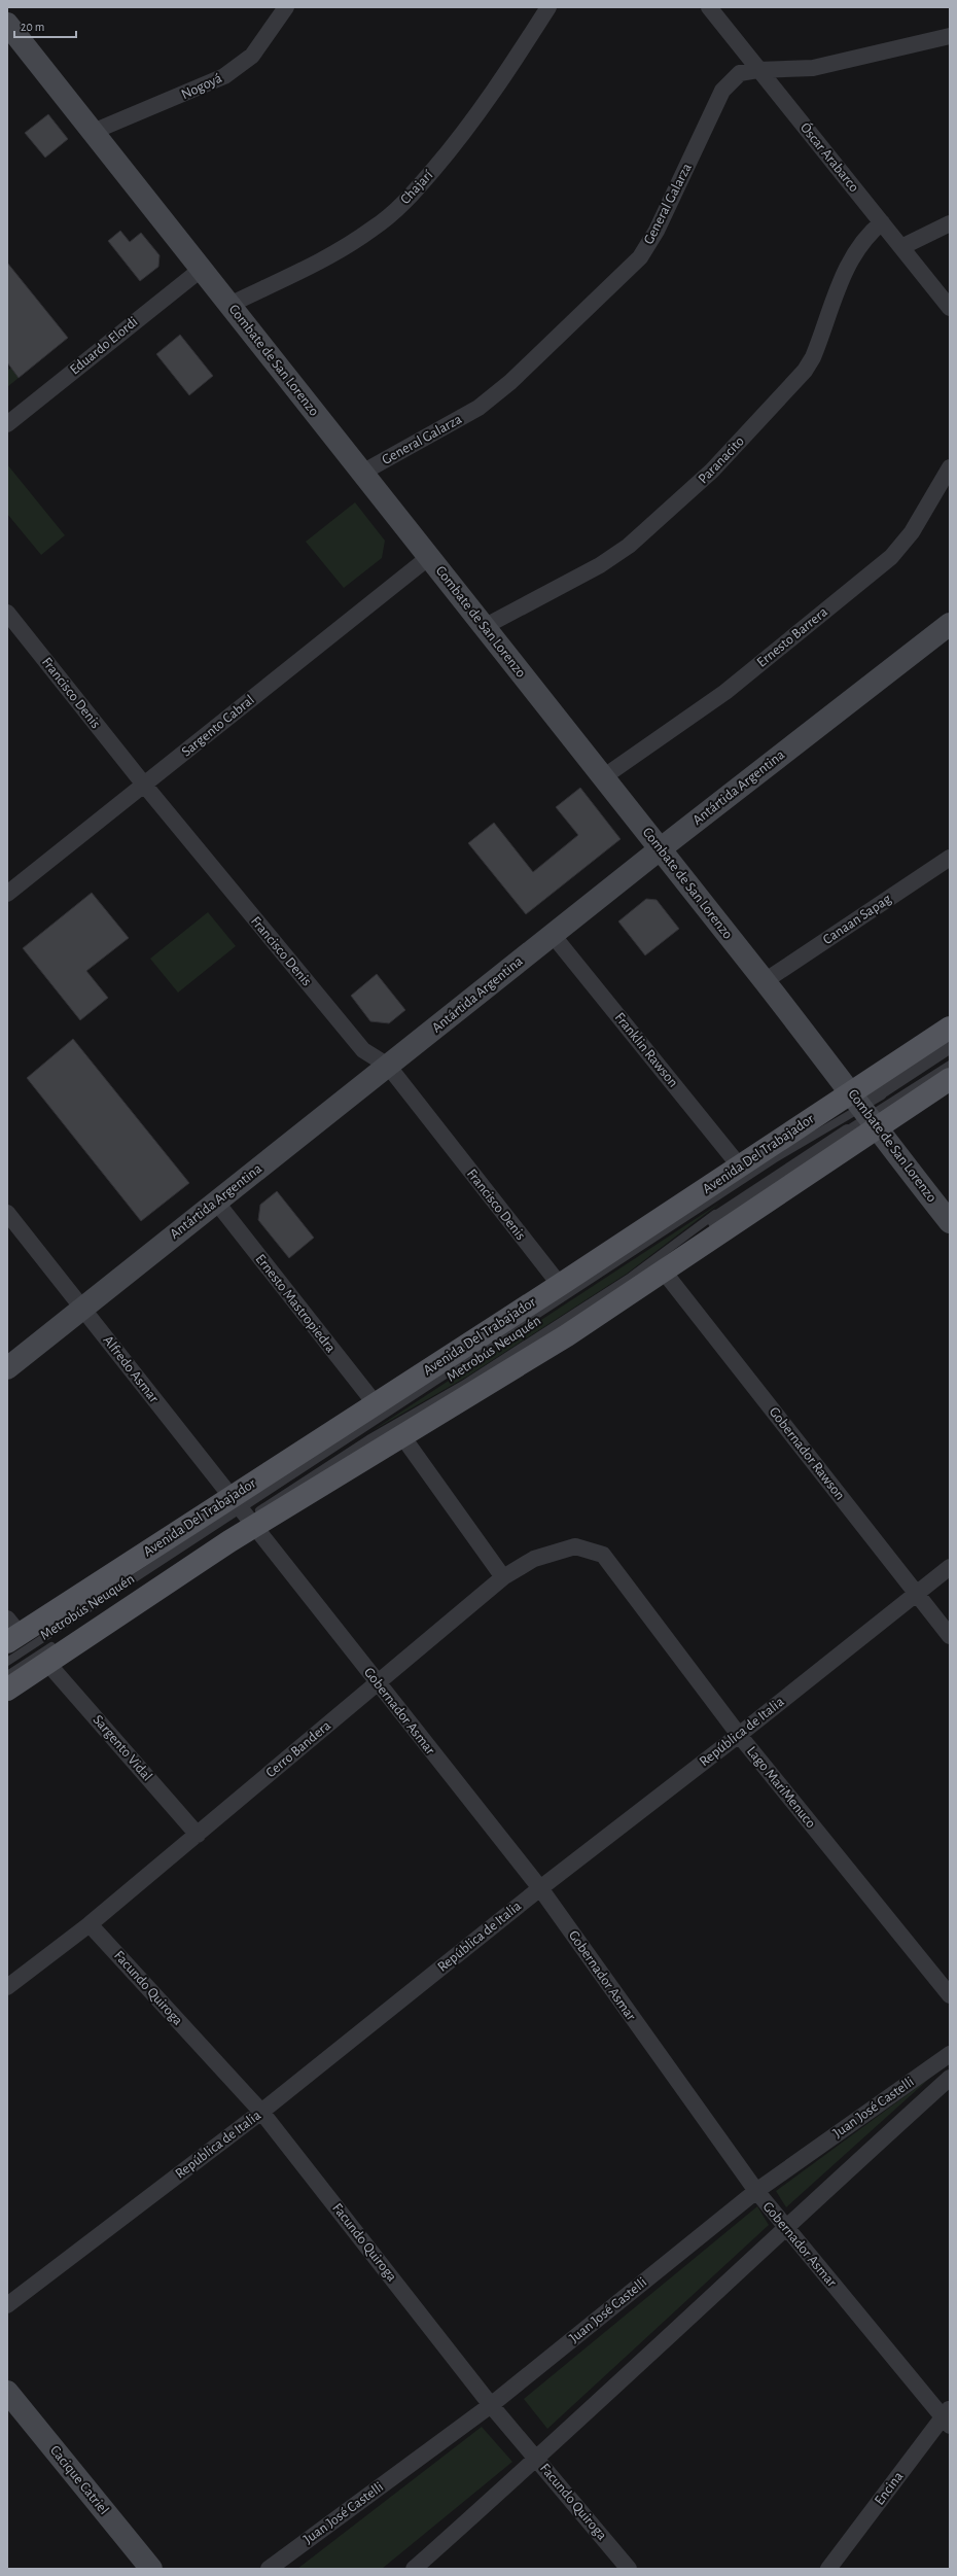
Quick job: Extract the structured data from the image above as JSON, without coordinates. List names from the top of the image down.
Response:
{
  "streets": {
    "main road": [
      "Combate de San Lorenzo",
      "Antártida Argentina",
      "Avenida Del Trabajador",
      "Cacique Catriel"
    ],
    "street": [
      "Nogoyá",
      "Óscar Arabarco",
      "Chajarí",
      "General Galarza",
      "Eduardo Elordi",
      "Paranacito",
      "Ernesto Barrera",
      "Francisco Denis",
      "Sargento Cabral",
      "Canaan Sapag",
      "Franklin Rawson",
      "Ernesto Mastropiedra",
      "Alfredo Asmar",
      "Gobernador Rawson",
      "Gobernador Asmar",
      "República de Italia",
      "Sargento Vidal",
      "Cerro Bandera",
      "Lago MariMenuco",
      "Facundo Quiroga",
      "Juan José Castelli",
      "Encina"
    ],
    "lane": ["Metrobús Neuquén"]
  },
  "crossings": [
    ["Nogoyá", "Combate de San Lorenzo"],
    ["Óscar Arabarco", "General Galarza"],
    ["Óscar Arabarco", "Paranacito"],
    ["Chajarí", "Combate de San Lorenzo"],
    ["General Galarza", "Combate de San Lorenzo"],
    ["Eduardo Elordi", "Combate de San Lorenzo"],
    ["Combate de San Lorenzo", "Paranacito"],
    ["Combate de San Lorenzo", "Ernesto Barrera"],
    ["Combate de San Lorenzo", "Sargento Cabral"],
    ["Combate de San Lorenzo", "Antártida Argentina"],
    ["Combate de San Lorenzo", "Canaan Sapag"],
    ["Combate de San Lorenzo", "Avenida Del Trabajador"],
    ["Combate de San Lorenzo", "Metrobús Neuquén"],
    ["Francisco Denis", "Sargento Cabral"],
    ["Francisco Denis", "Antártida Argentina"],
    ["Francisco Denis", "Avenida Del Trabajador"],
    ["Antártida Argentina", "Franklin Rawson"],
    ["Antártida Argentina", "Ernesto Mastropiedra"],
    ["Antártida Argentina", "Alfredo Asmar"],
    ["Franklin Rawson", "Avenida Del Trabajador"],
    ["Avenida Del Trabajador", "Ernesto Mastropiedra"],
    ["Avenida Del Trabajador", "Metrobús Neuquén"],
    ["Avenida Del Trabajador", "Alfredo Asmar"],
    ["Avenida Del Trabajador", "Gobernador Rawson"],
    ["Avenida Del Trabajador", "Gobernador Asmar"],
    ["Avenida Del Trabajador", "Sargento Vidal"],
    ["Metrobús Neuquén", "Alfredo Asmar"],
    ["Metrobús Neuquén", "Gobernador Asmar"],
    ["Alfredo Asmar", "Gobernador Asmar"],
    ["Gobernador Rawson", "República de Italia"],
    ["Gobernador Asmar", "República de Italia"],
    ["Gobernador Asmar", "Cerro Bandera"],
    ["Gobernador Asmar", "Juan José Castelli"],
    ["Gobernador Asmar", "Encina"],
    ["República de Italia", "Lago MariMenuco"],
    ["República de Italia", "Facundo Quiroga"],
    ["Sargento Vidal", "Cerro Bandera"],
    ["Cerro Bandera", "Lago MariMenuco"],
    ["Cerro Bandera", "Facundo Quiroga"],
    ["Facundo Quiroga", "Juan José Castelli"]
  ],
  "scale_bar": "20 m"
}
